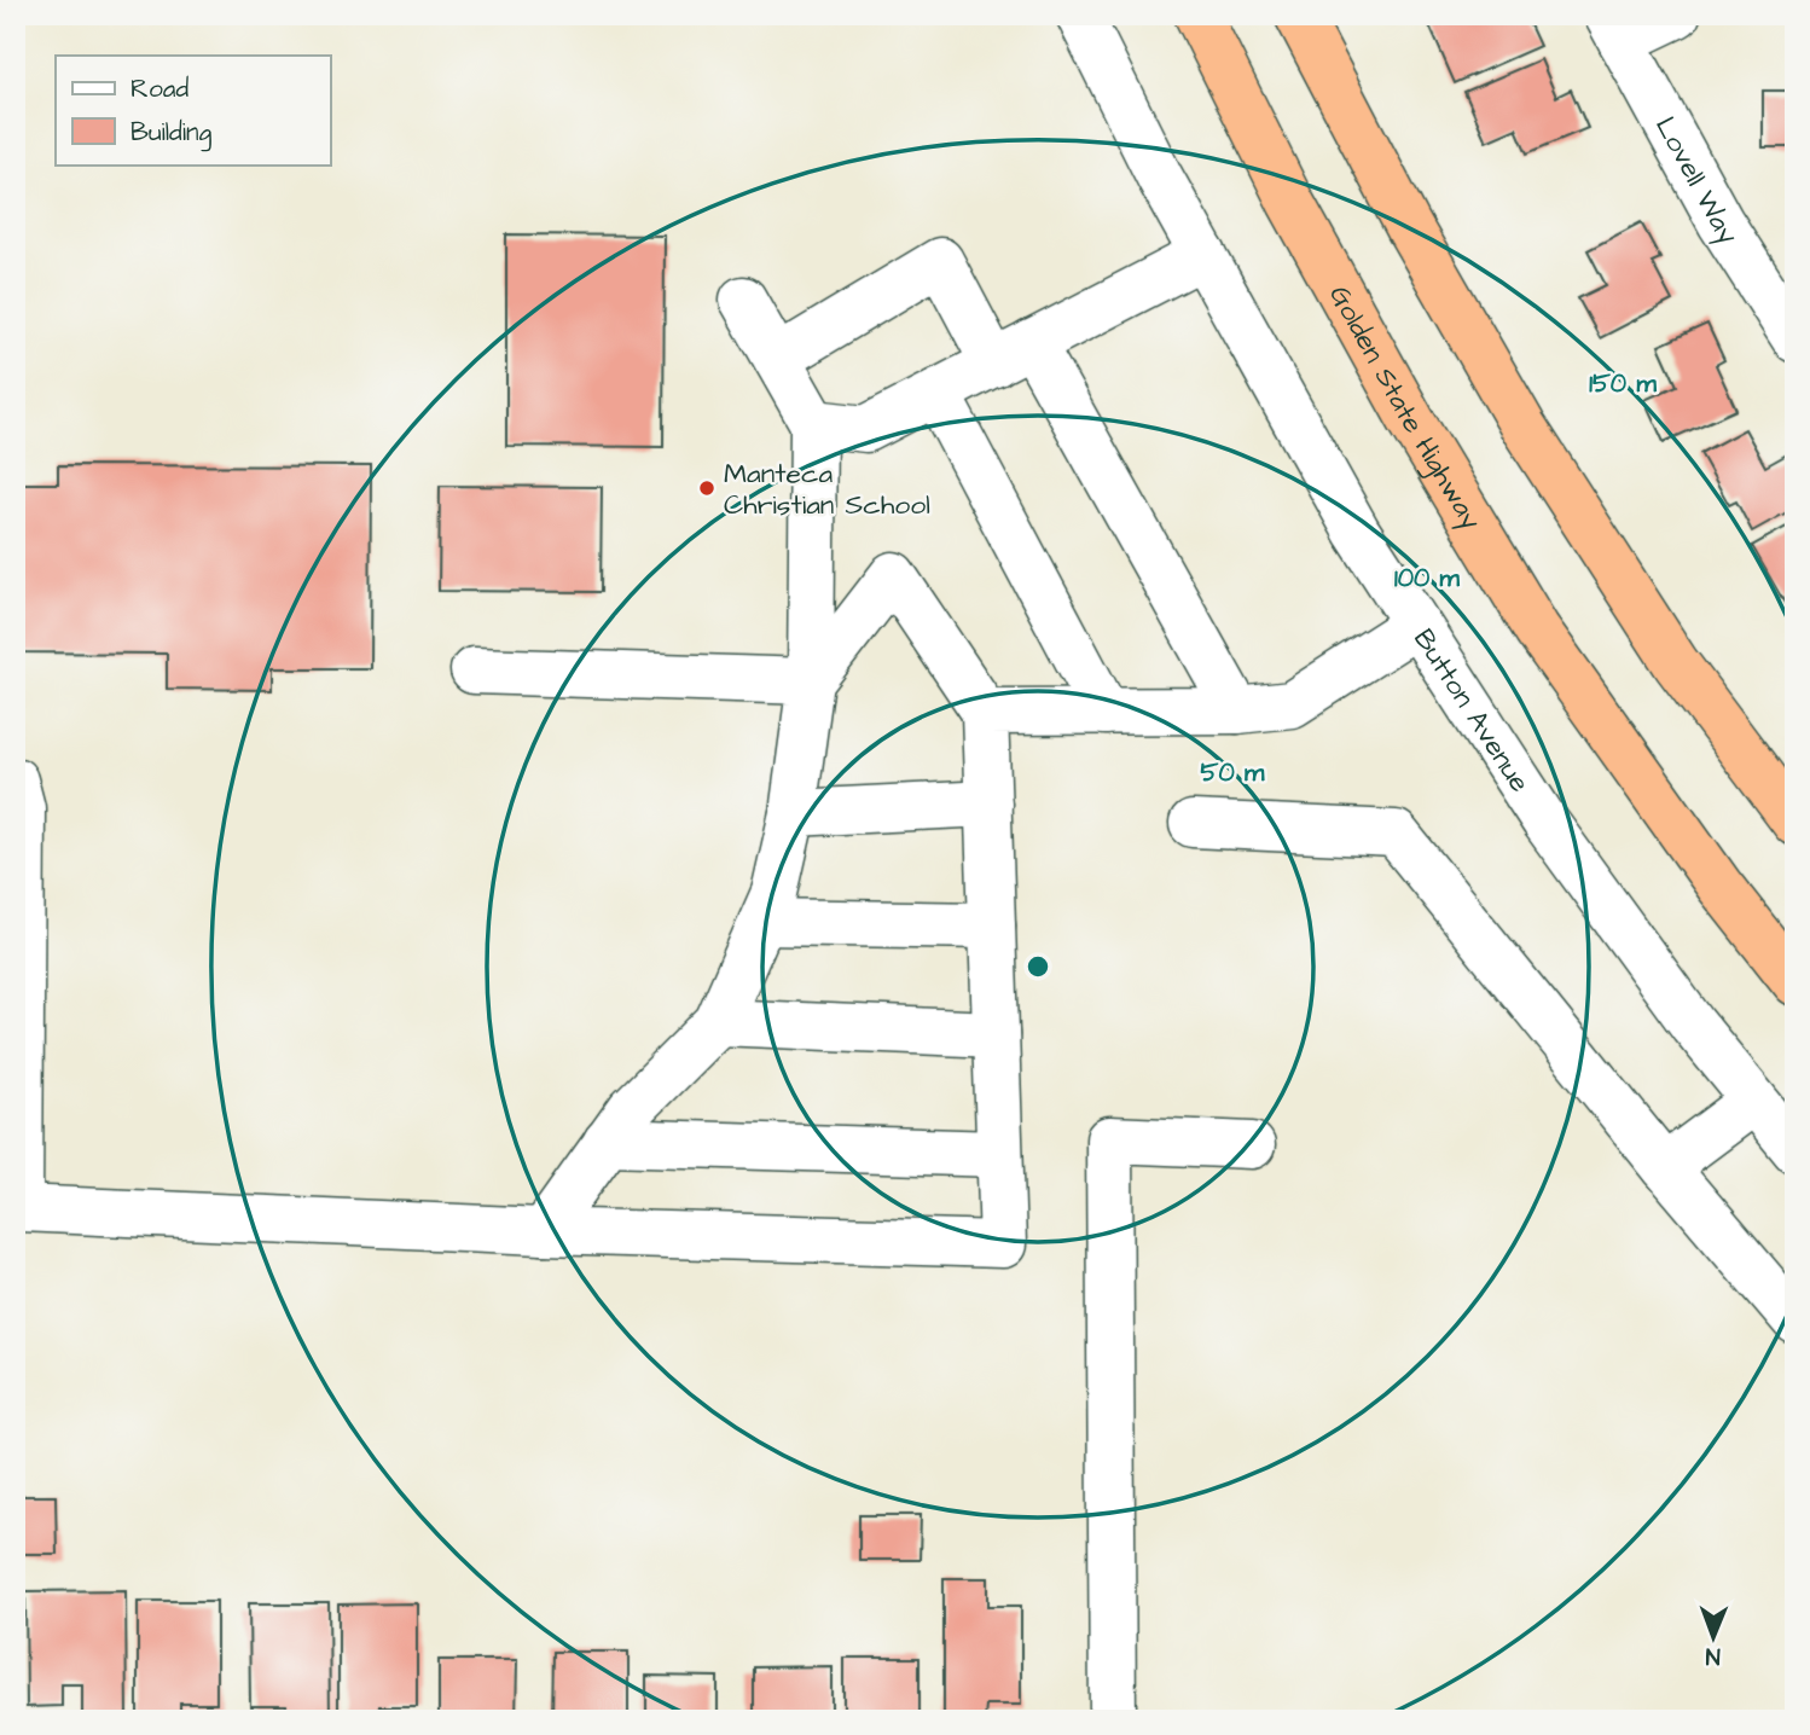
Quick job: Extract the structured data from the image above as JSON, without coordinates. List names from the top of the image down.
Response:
{
  "streets": {
    "highway": ["Golden State Highway"],
    "street": ["Lovell Way", "Button Avenue"]
  },
  "places": ["Manteca Christian School"],
  "legend": ["Road", "Building"],
  "north": "bottom",
  "rings": ["150 m", "100 m", "50 m"]
}
